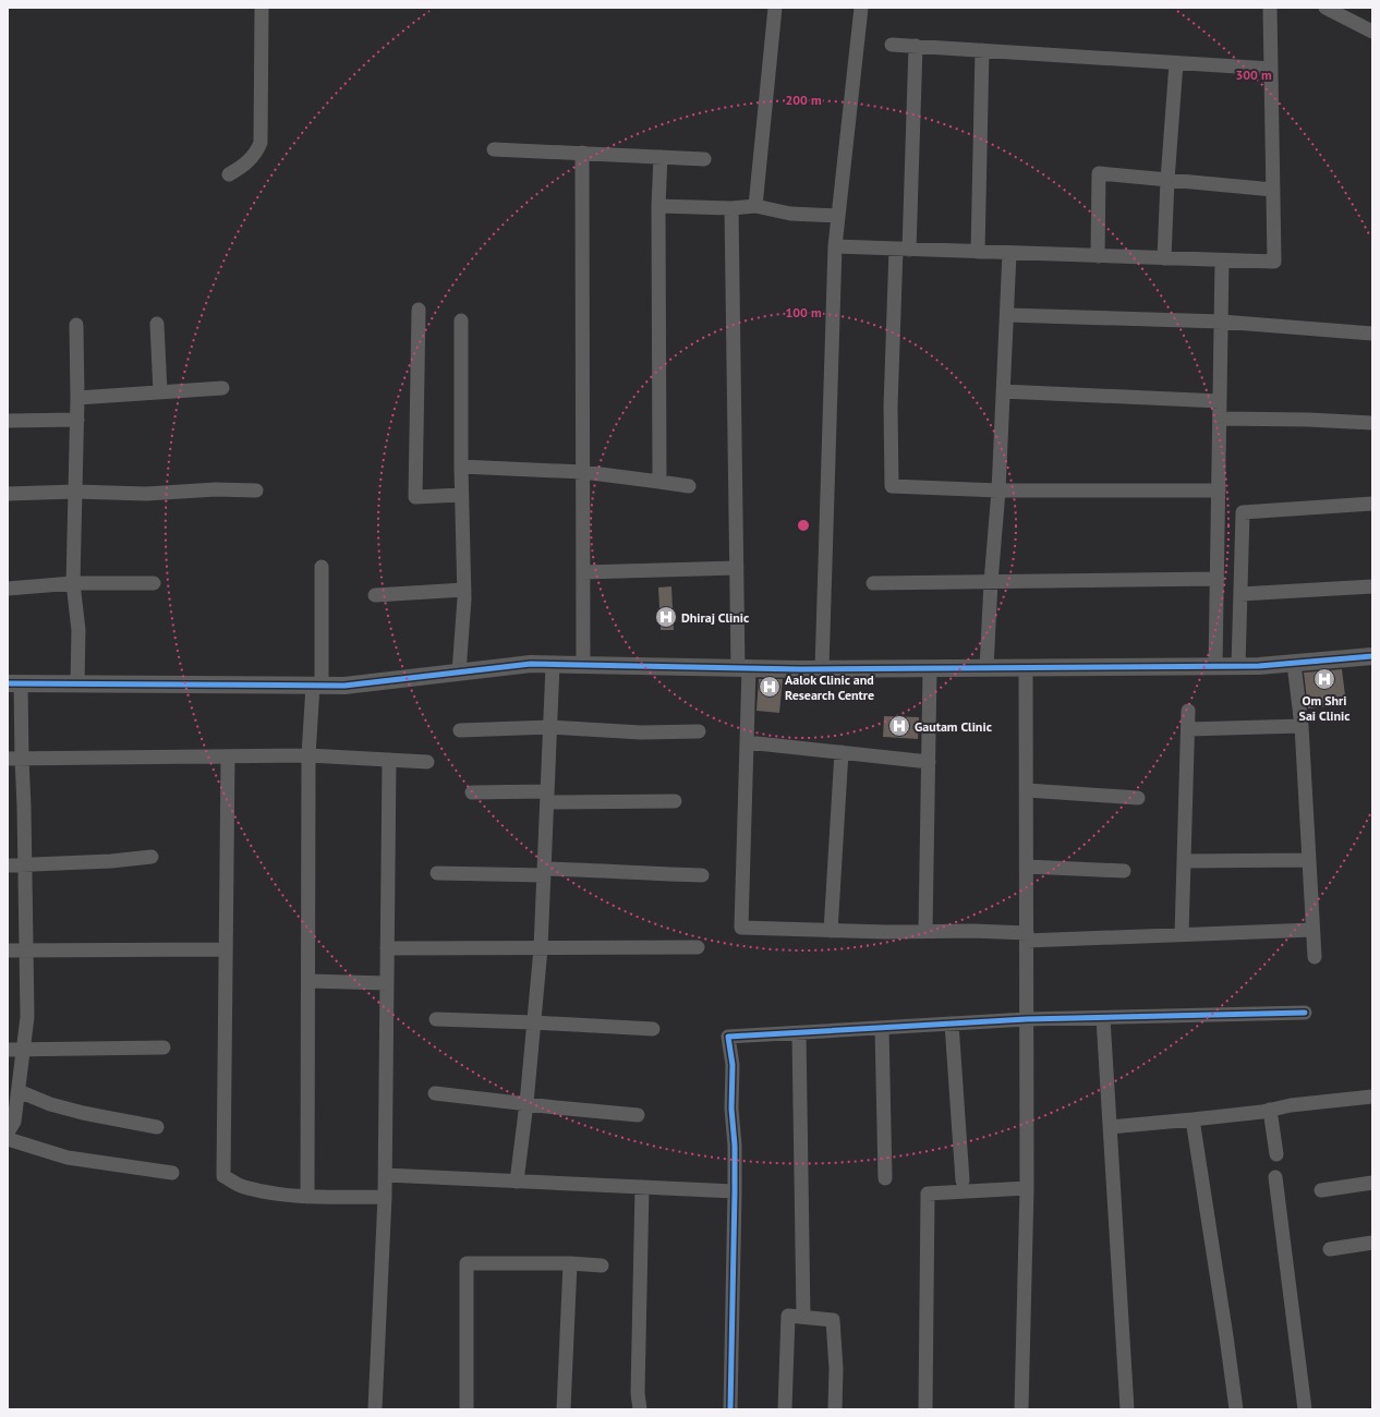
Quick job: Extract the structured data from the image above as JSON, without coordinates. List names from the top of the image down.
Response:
{
  "places": {
    "hospital": [
      "Dhiraj Clinic",
      "Om Shri Sai Clinic",
      "Aalok Clinic and Research Centre",
      "Gautam Clinic"
    ]
  },
  "rings": ["300 m", "200 m", "100 m"]
}
